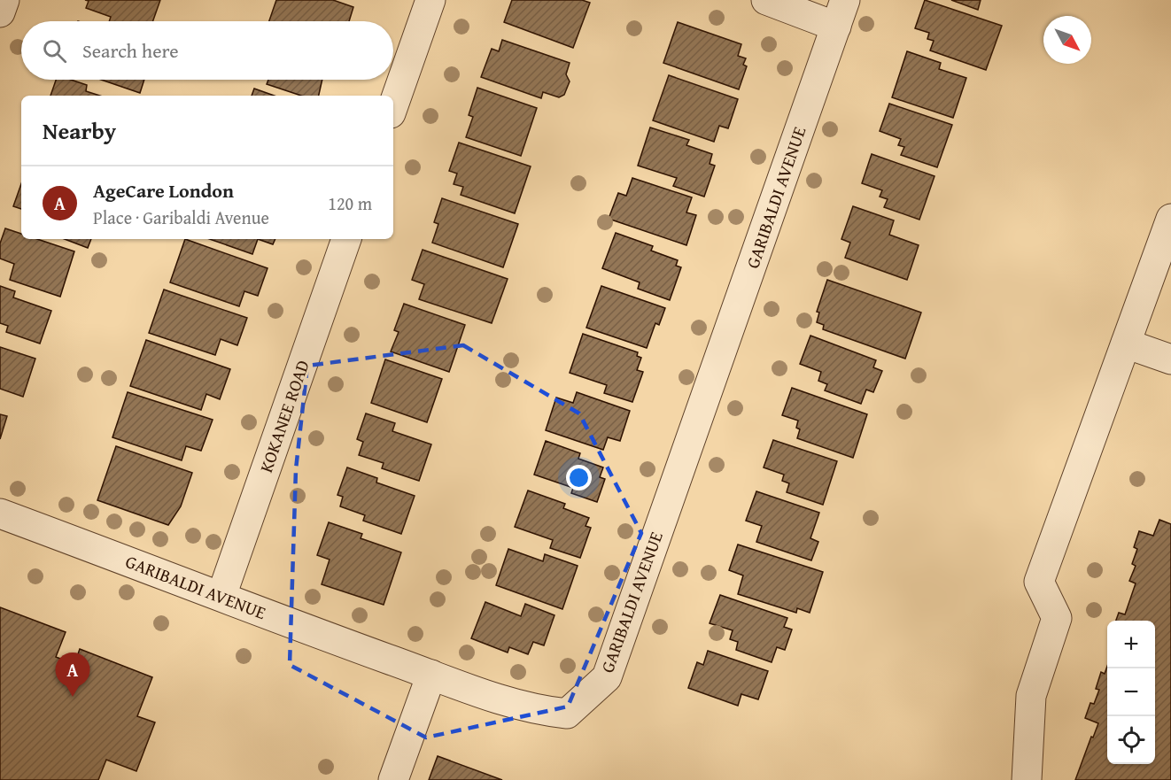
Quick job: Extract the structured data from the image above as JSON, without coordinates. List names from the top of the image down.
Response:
{
  "streets": {
    "street": ["GARIBALDI AVENUE", "KOKANEE ROAD"]
  },
  "crossings": [
    ["GARIBALDI AVENUE", "KOKANEE ROAD"]
  ],
  "north": "bottom right",
  "page": {
    "search": "Search here",
    "heading": "Nearby",
    "list": [
      {
        "mark": "A",
        "name": "AgeCare London",
        "note": "Place · Garibaldi Avenue",
        "value": "120 m"
      }
    ],
    "map_buttons": ["+", "−"],
    "pins": "A"
  }
}
